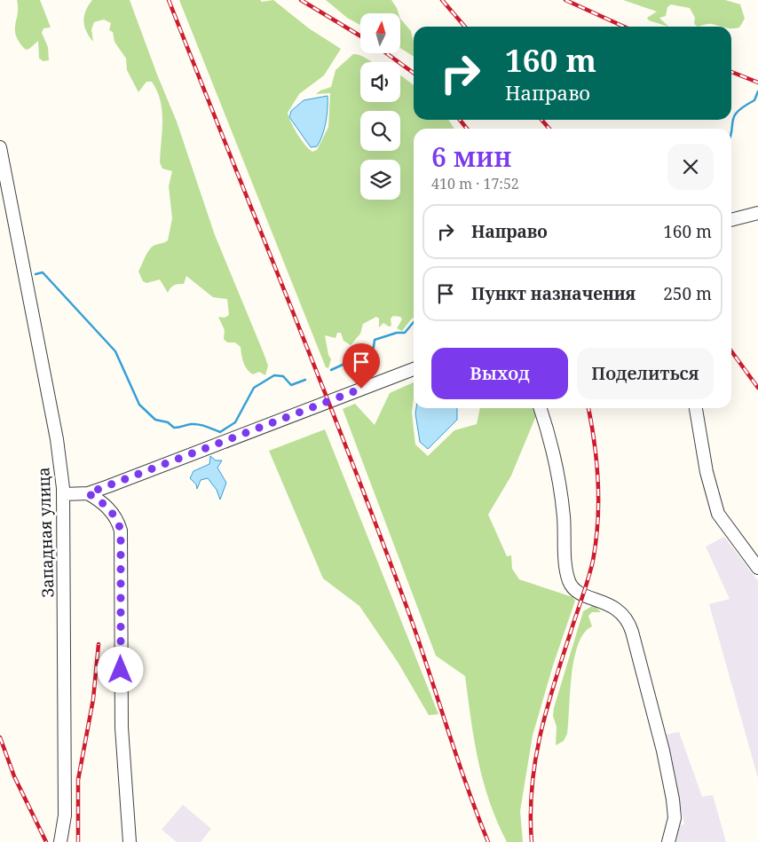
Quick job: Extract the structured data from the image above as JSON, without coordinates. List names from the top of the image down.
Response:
{
  "streets": {
    "street": ["Западная улица"]
  },
  "north": "top",
  "page": {
    "turn": ["160 m", "Направо"],
    "heading": ["6 мин", "410 m · 17:52"],
    "list": [
      {
        "name": "Направо",
        "value": "160 m"
      },
      {
        "name": "Пункт назначения",
        "value": "250 m"
      }
    ],
    "buttons": ["Выход", "Поделиться"]
  }
}
